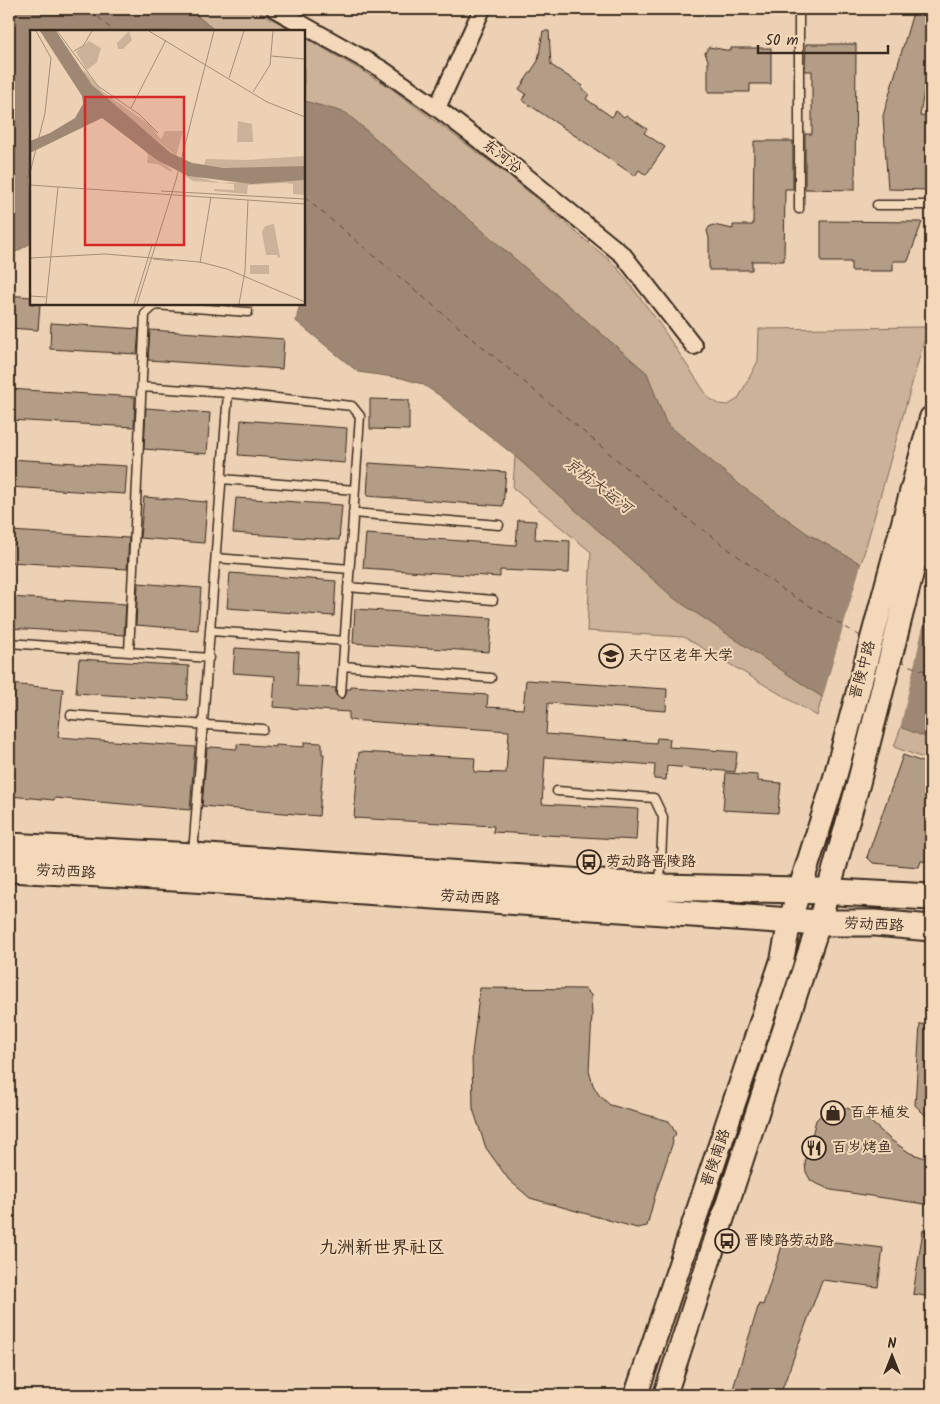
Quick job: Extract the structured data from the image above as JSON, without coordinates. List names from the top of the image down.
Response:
{
  "streets": {
    "main road": ["晋陵中路", "劳动西路", "晋陵南路"],
    "street": ["东河沿"]
  },
  "crossings": [
    ["晋陵中路", "劳动西路"],
    ["晋陵中路", "晋陵南路"],
    ["劳动西路", "晋陵南路"]
  ],
  "districts": ["九洲新世界社区"],
  "water": ["京杭大运河"],
  "places": {
    "school or university": ["天宁区老年大学"],
    "bus stop": ["劳动路晋陵路", "晋陵路劳动路"],
    "shop": ["百年植发"],
    "restaurant": ["百岁烤鱼"]
  },
  "scale_bar": "50 m",
  "north": "top"
}
